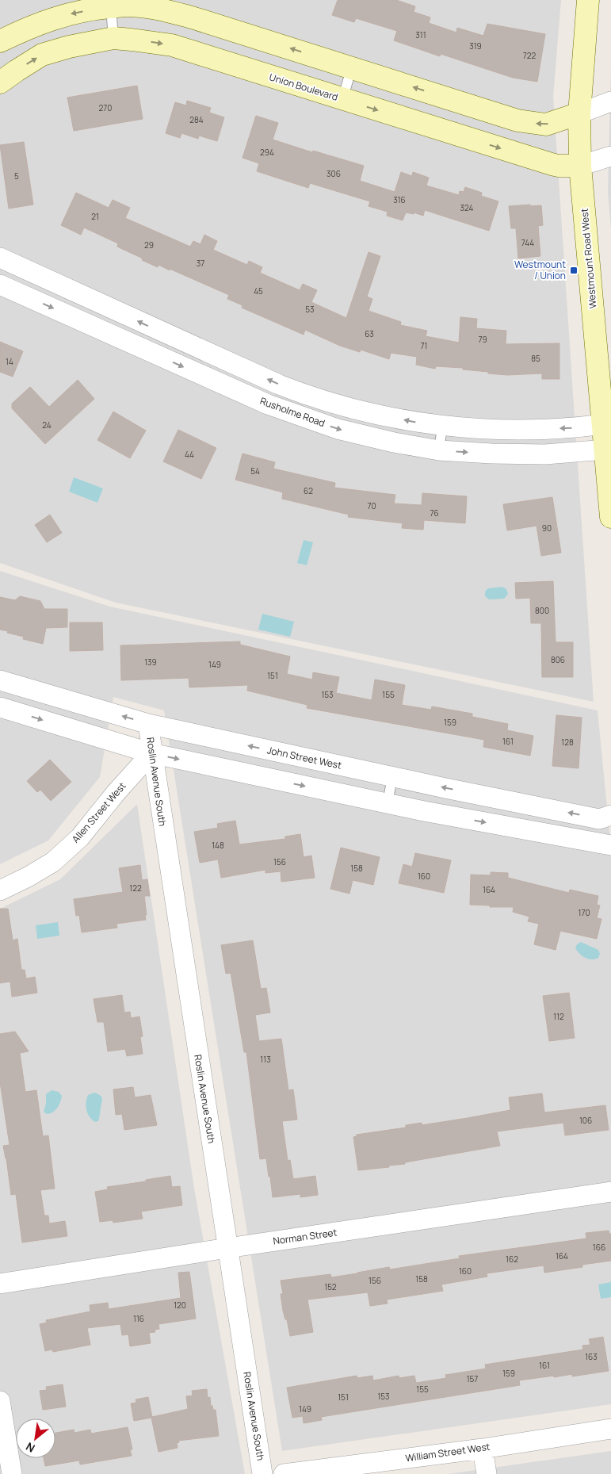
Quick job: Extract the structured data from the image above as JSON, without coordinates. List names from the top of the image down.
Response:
{
  "streets": {
    "street": [
      "Union Boulevard",
      "Westmount Road West",
      "Rusholme Road",
      "John Street West",
      "Roslin Avenue South",
      "Allen Street West",
      "Norman Street",
      "William Street West"
    ]
  },
  "crossings": [
    ["Union Boulevard", "Westmount Road West"],
    ["Westmount Road West", "Rusholme Road"],
    ["John Street West", "Roslin Avenue South"],
    ["Roslin Avenue South", "Allen Street West"],
    ["Roslin Avenue South", "Norman Street"]
  ],
  "places": {
    "transit": ["Westmount / Union"]
  },
  "house_numbers": [
    "311",
    "319",
    "722",
    "270",
    "284",
    "294",
    "306",
    "5",
    "316",
    "324",
    "21",
    "744",
    "29",
    "37",
    "45",
    "53",
    "63",
    "79",
    "71",
    "85",
    "14",
    "24",
    "44",
    "54",
    "62",
    "70",
    "76",
    "90",
    "800",
    "806",
    "139",
    "149",
    "151",
    "153",
    "155",
    "159",
    "161",
    "128",
    "148",
    "156",
    "158",
    "160",
    "122",
    "164",
    "170",
    "112",
    "113",
    "106",
    "166",
    "164",
    "162",
    "160",
    "158",
    "156",
    "152",
    "120",
    "116",
    "163",
    "161",
    "159",
    "157",
    "155",
    "153",
    "151",
    "149"
  ],
  "north": "bottom left"
}
